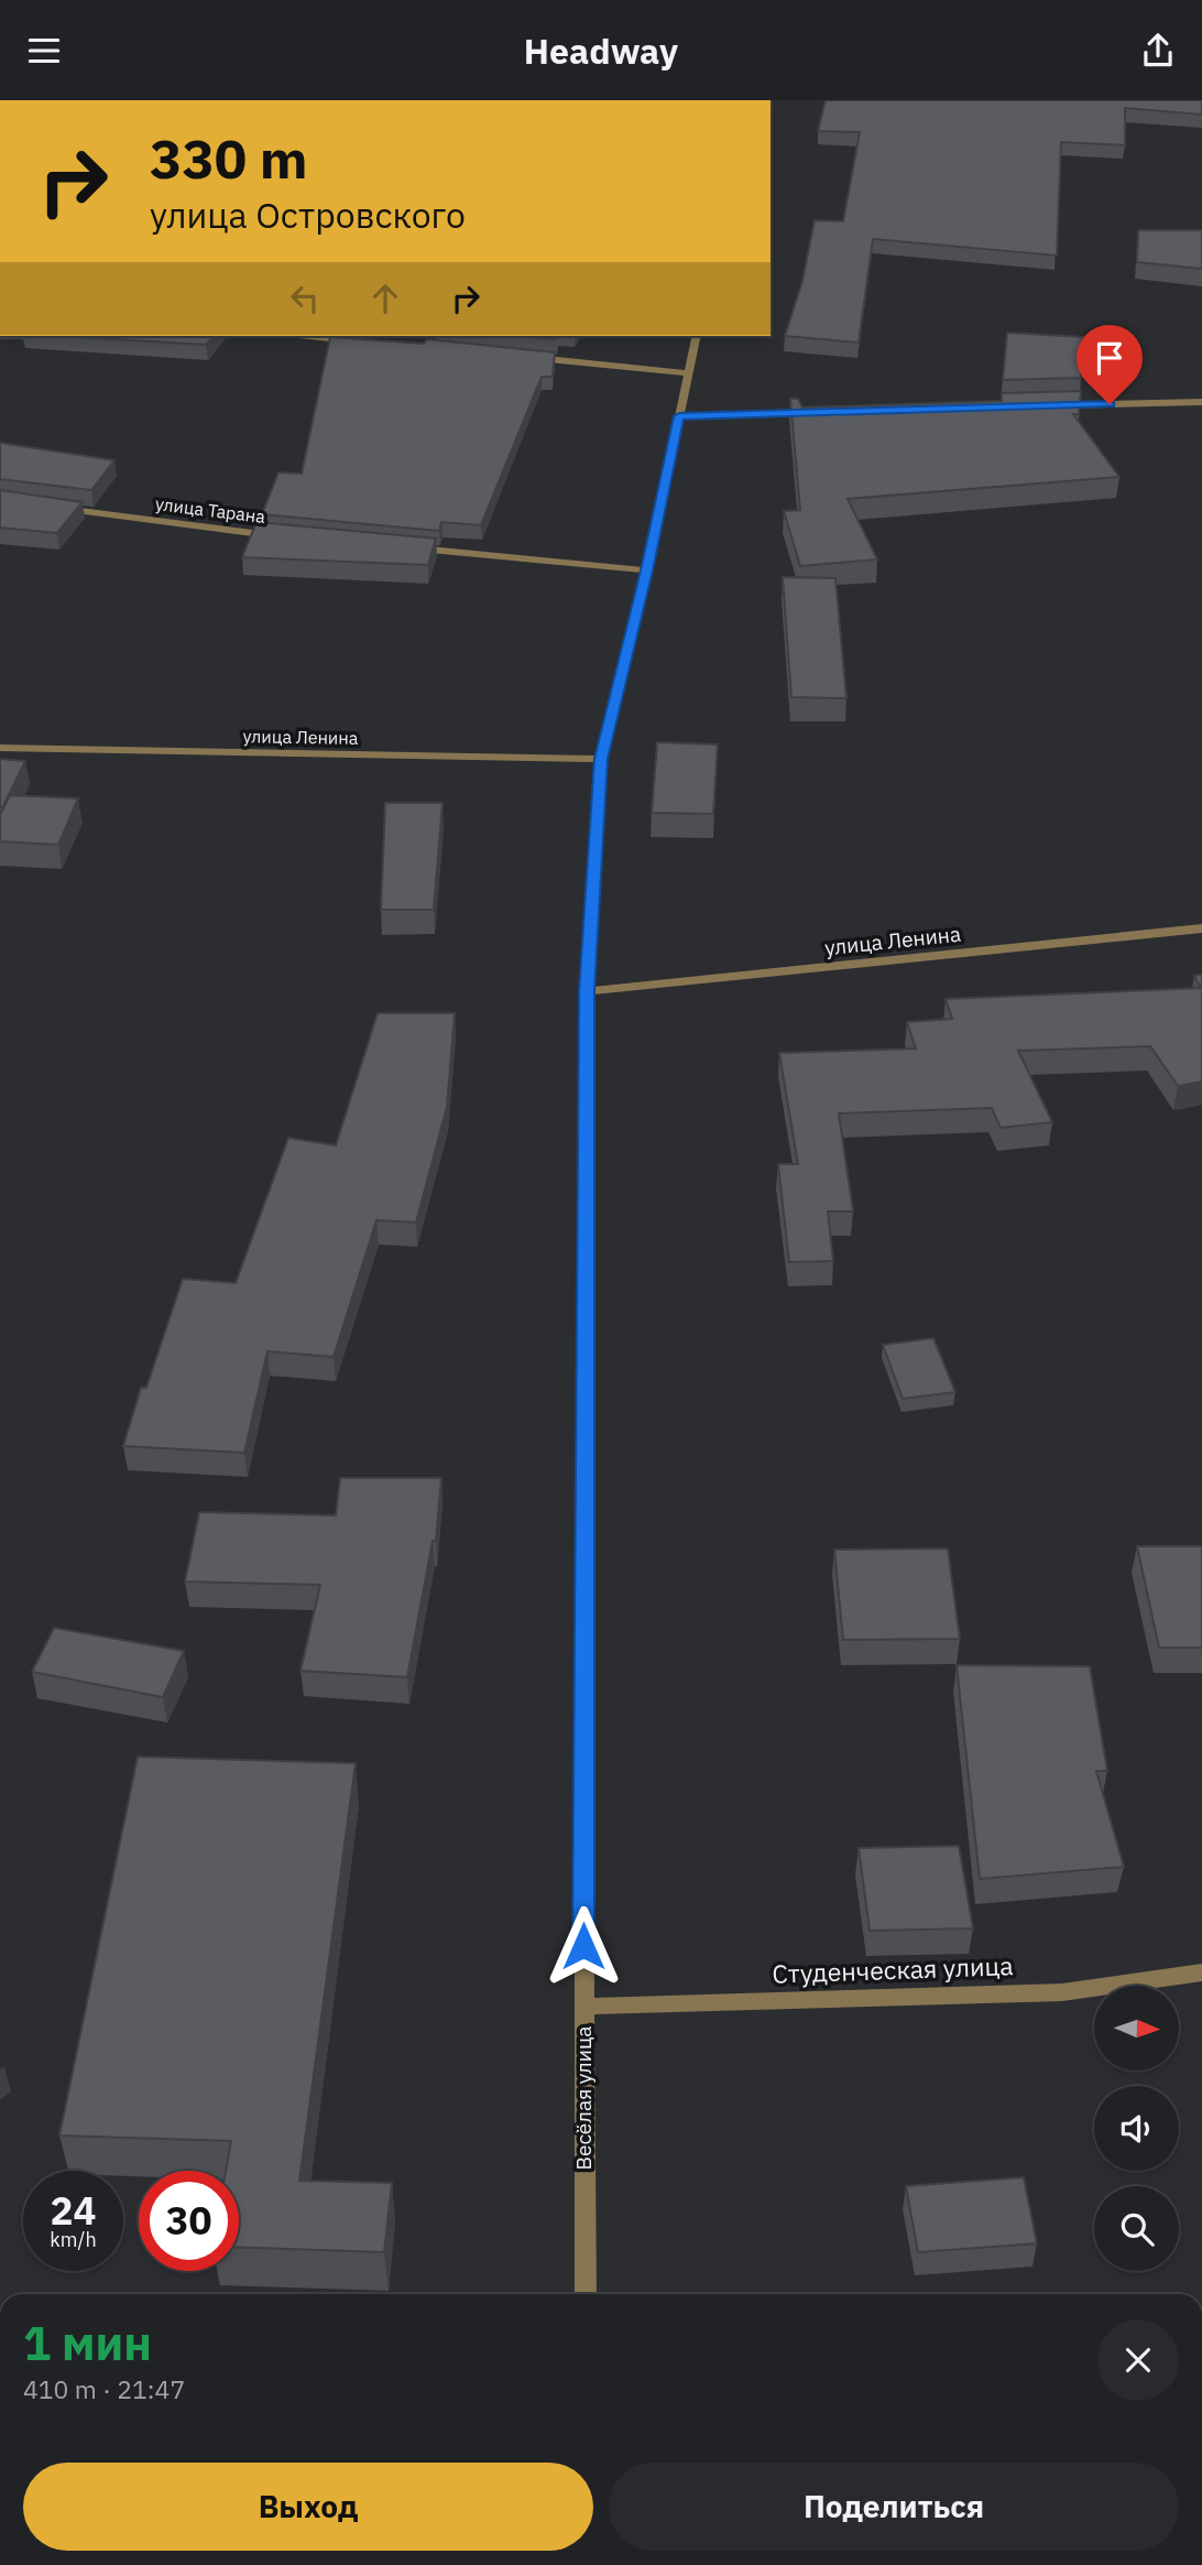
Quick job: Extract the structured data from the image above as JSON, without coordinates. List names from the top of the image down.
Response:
{
  "streets": {
    "street": [
      "улица Тарана",
      "улица Ленина",
      "Студенческая улица",
      "Весёлая улица"
    ]
  },
  "crossings": [
    ["улица Ленина", "Весёлая улица"],
    ["Студенческая улица", "Весёлая улица"]
  ],
  "north": "right",
  "page": {
    "header": "Headway",
    "turn": ["330 m", "улица Островского"],
    "speed": "24 km/h",
    "limit": "30",
    "heading": ["1 мин", "410 m · 21:47"],
    "buttons": ["Выход", "Поделиться"]
  }
}
